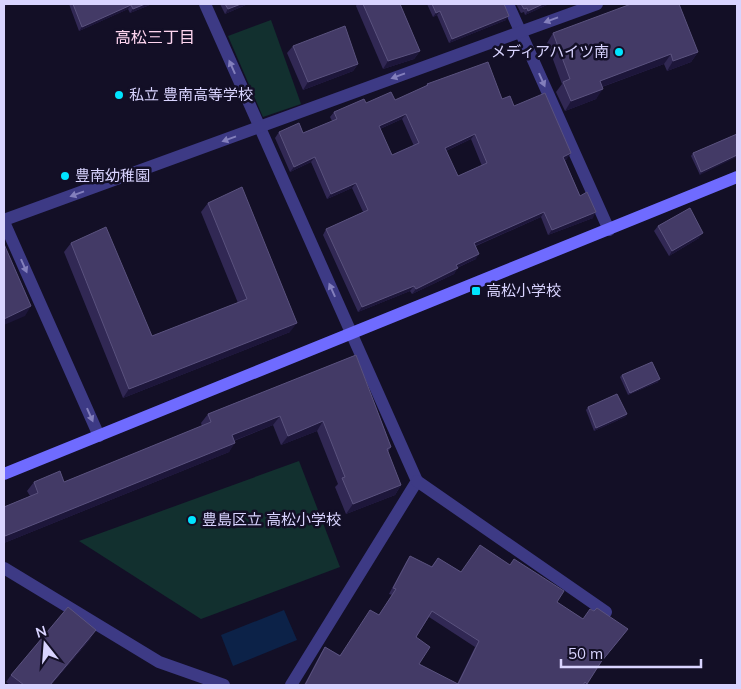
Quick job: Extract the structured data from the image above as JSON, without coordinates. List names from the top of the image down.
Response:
{
  "districts": ["高松三丁目"],
  "places": {
    "other": [
      "メディアハイツ南",
      "私立 豊南高等学校",
      "豊南幼稚園",
      "豊島区立 高松小学校"
    ],
    "transit": ["高松小学校"]
  },
  "scale_bar": "50 m",
  "north": "top"
}
